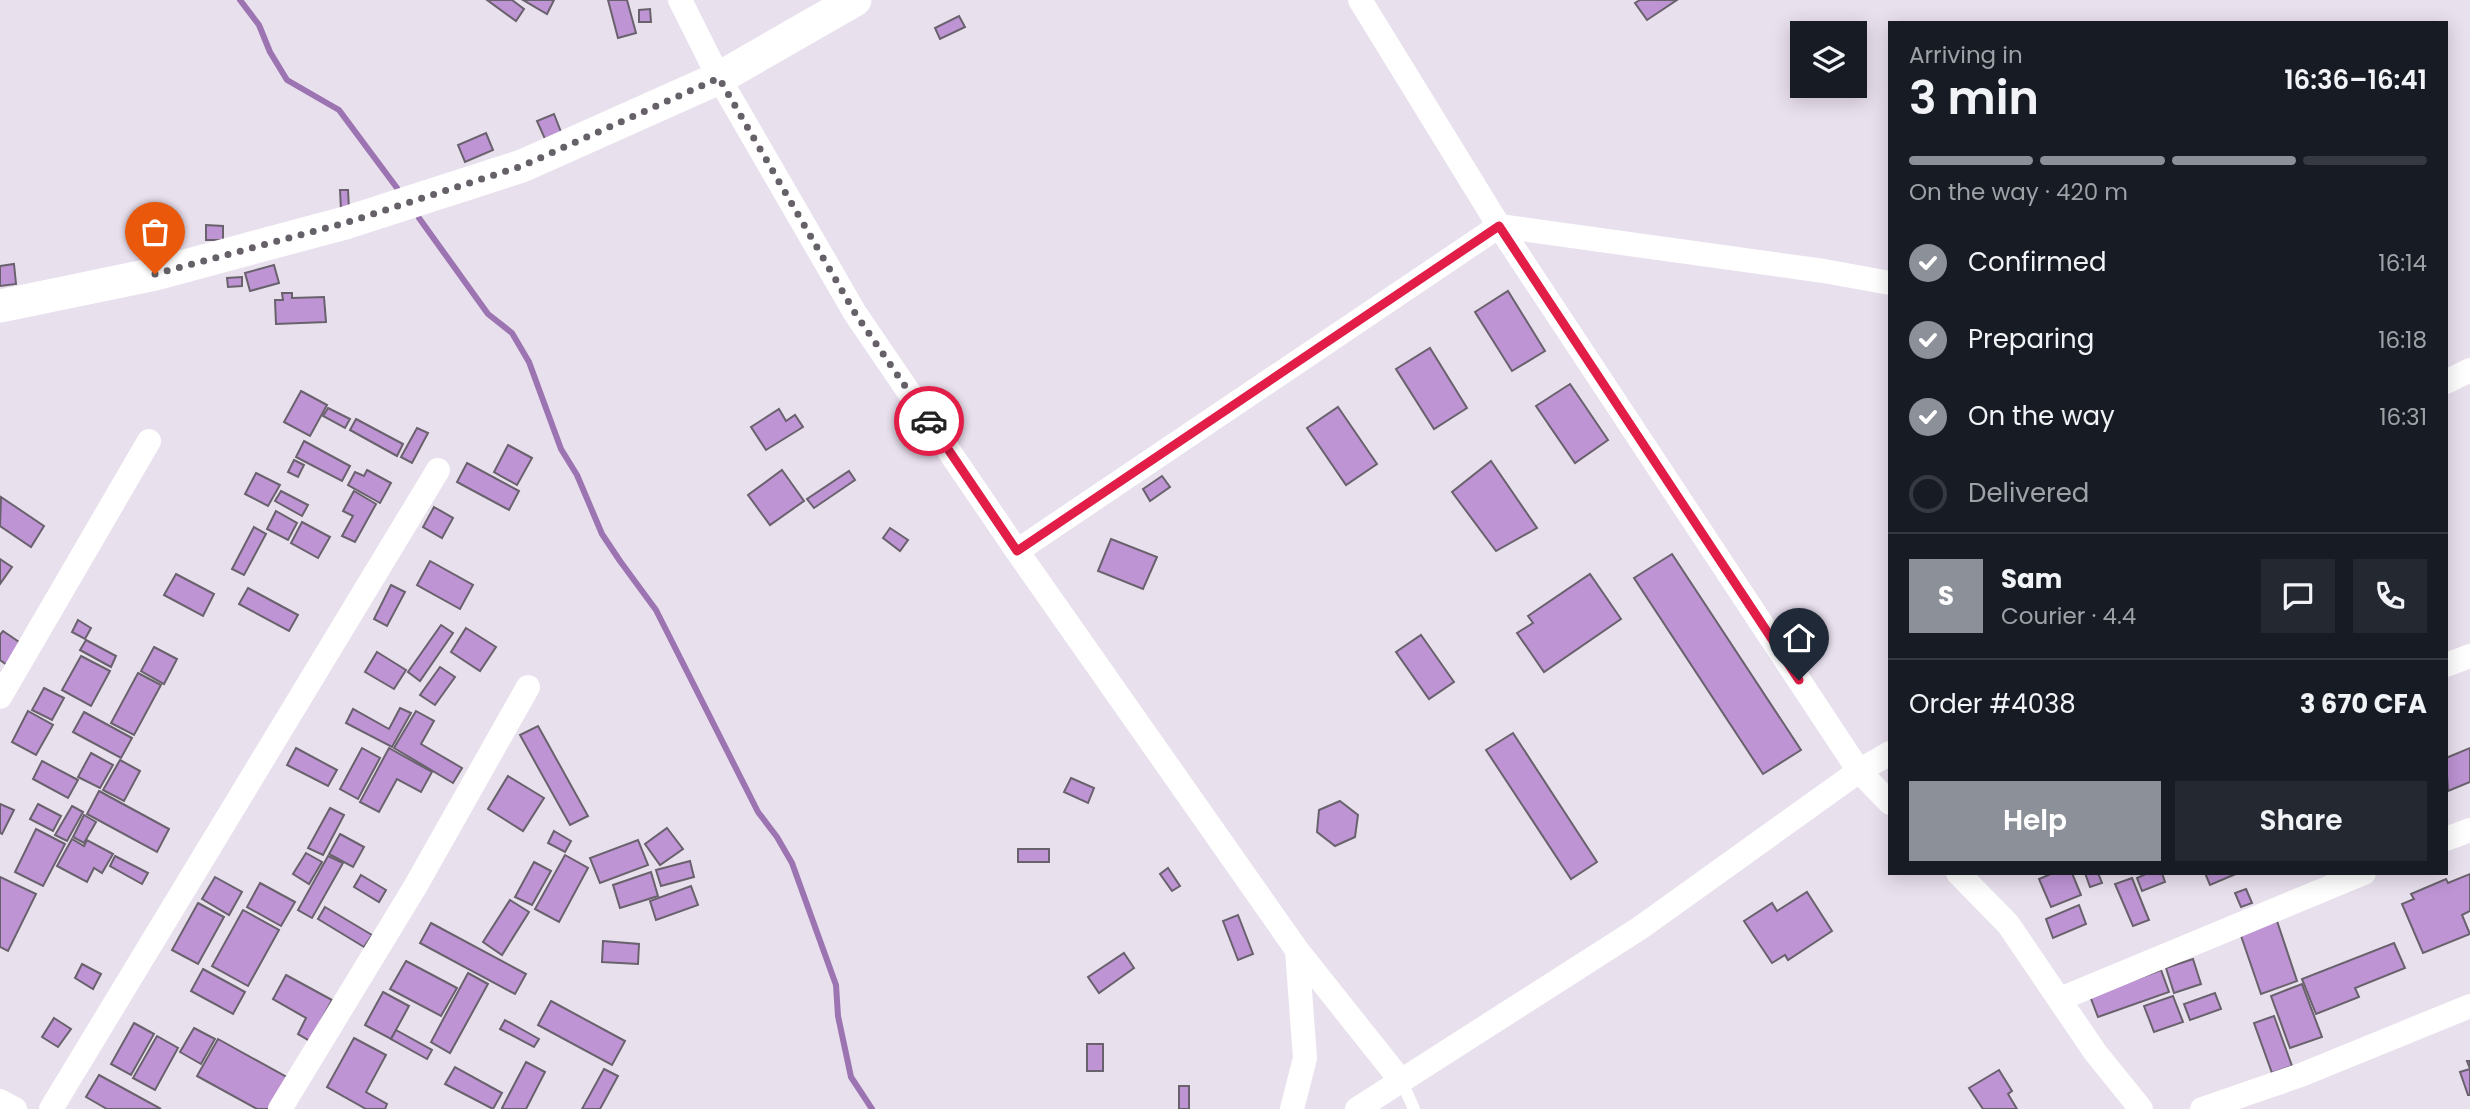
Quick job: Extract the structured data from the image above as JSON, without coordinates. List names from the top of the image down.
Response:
{
  "page": {
    "heading": ["3 min", "Arriving in", "16:36–16:41"],
    "panel": [
      "Sam",
      "Courier · 4.4",
      "Order #4038",
      "3 670 CFA"
    ],
    "bar": "On the way · 420 m",
    "list": [
      ["Confirmed", "16:14"],
      ["Preparing", "16:18"],
      ["On the way", "16:31"],
      "Delivered"
    ],
    "round": "S",
    "buttons": ["Help", "Share"]
  }
}
